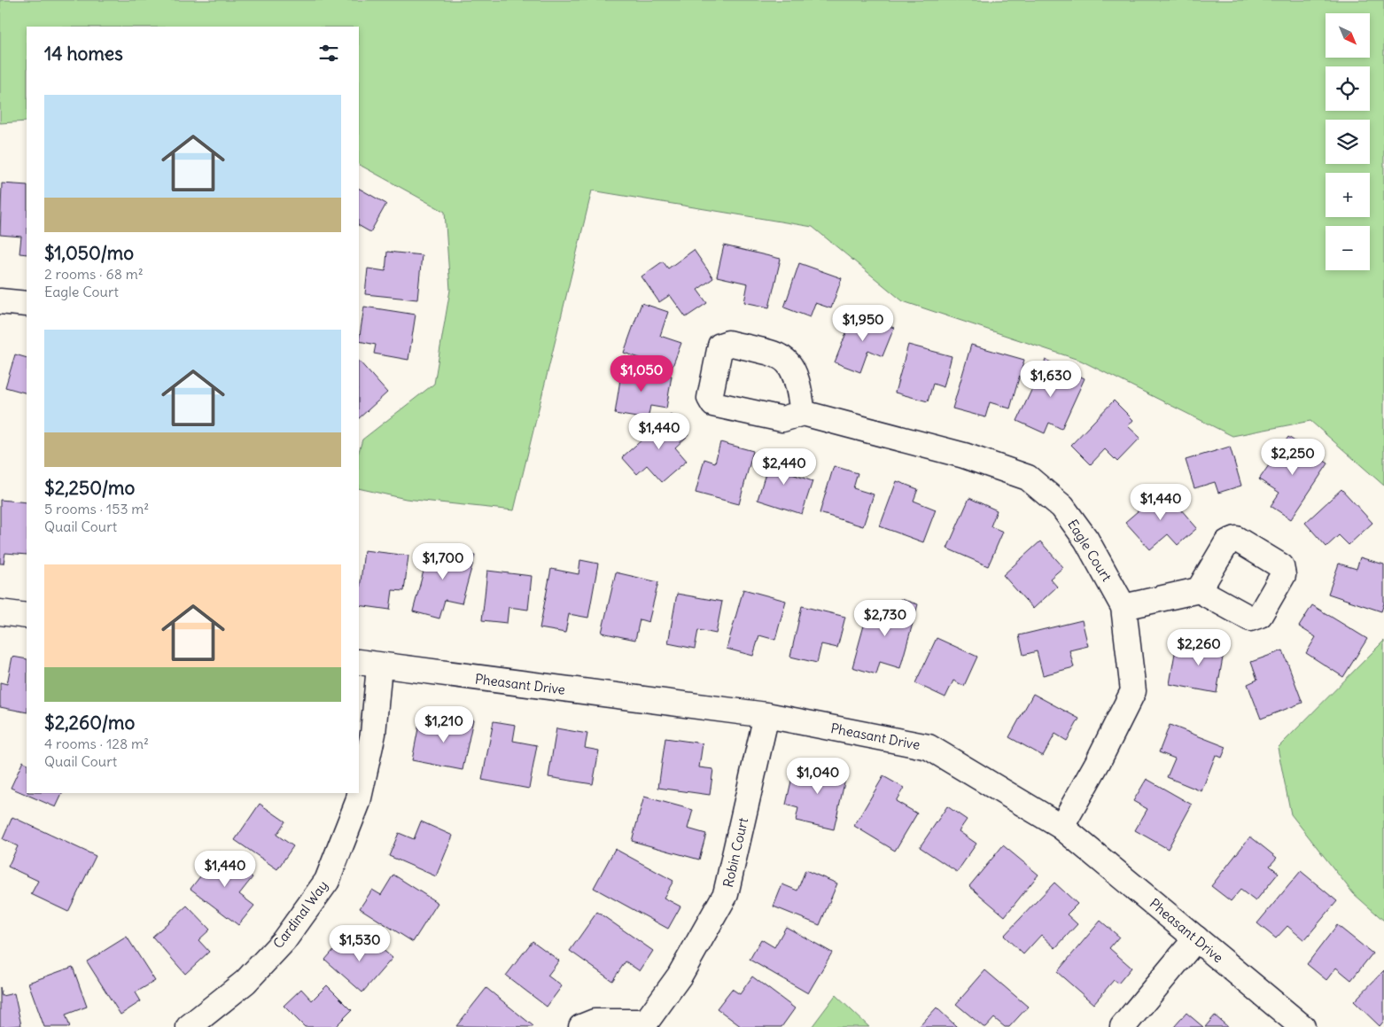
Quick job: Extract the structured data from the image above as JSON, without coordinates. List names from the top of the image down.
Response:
{
  "streets": {
    "street": [
      "Eagle Court",
      "Pheasant Drive",
      "Robin Court",
      "Cardinal Way"
    ]
  },
  "crossings": [
    ["Eagle Court", "Pheasant Drive"],
    ["Pheasant Drive", "Robin Court"],
    ["Pheasant Drive", "Cardinal Way"]
  ],
  "north": "bottom right",
  "page": {
    "map_buttons": ["+", "−"],
    "heading": "14 homes",
    "list": [
      {
        "name": "$1,050/mo",
        "note": "2 rooms · 68 m² · Eagle Court"
      },
      {
        "name": "$2,250/mo",
        "note": "5 rooms · 153 m² · Quail Court"
      },
      {
        "name": "$2,260/mo",
        "note": "4 rooms · 128 m² · Quail Court"
      }
    ],
    "price": [
      "$1,950",
      "$1,050",
      "$1,630",
      "$1,440",
      "$2,250",
      "$2,440",
      "$1,440",
      "$1,700",
      "$2,730",
      "$2,260",
      "$1,210",
      "$1,040",
      "$1,440",
      "$1,530"
    ]
  }
}
